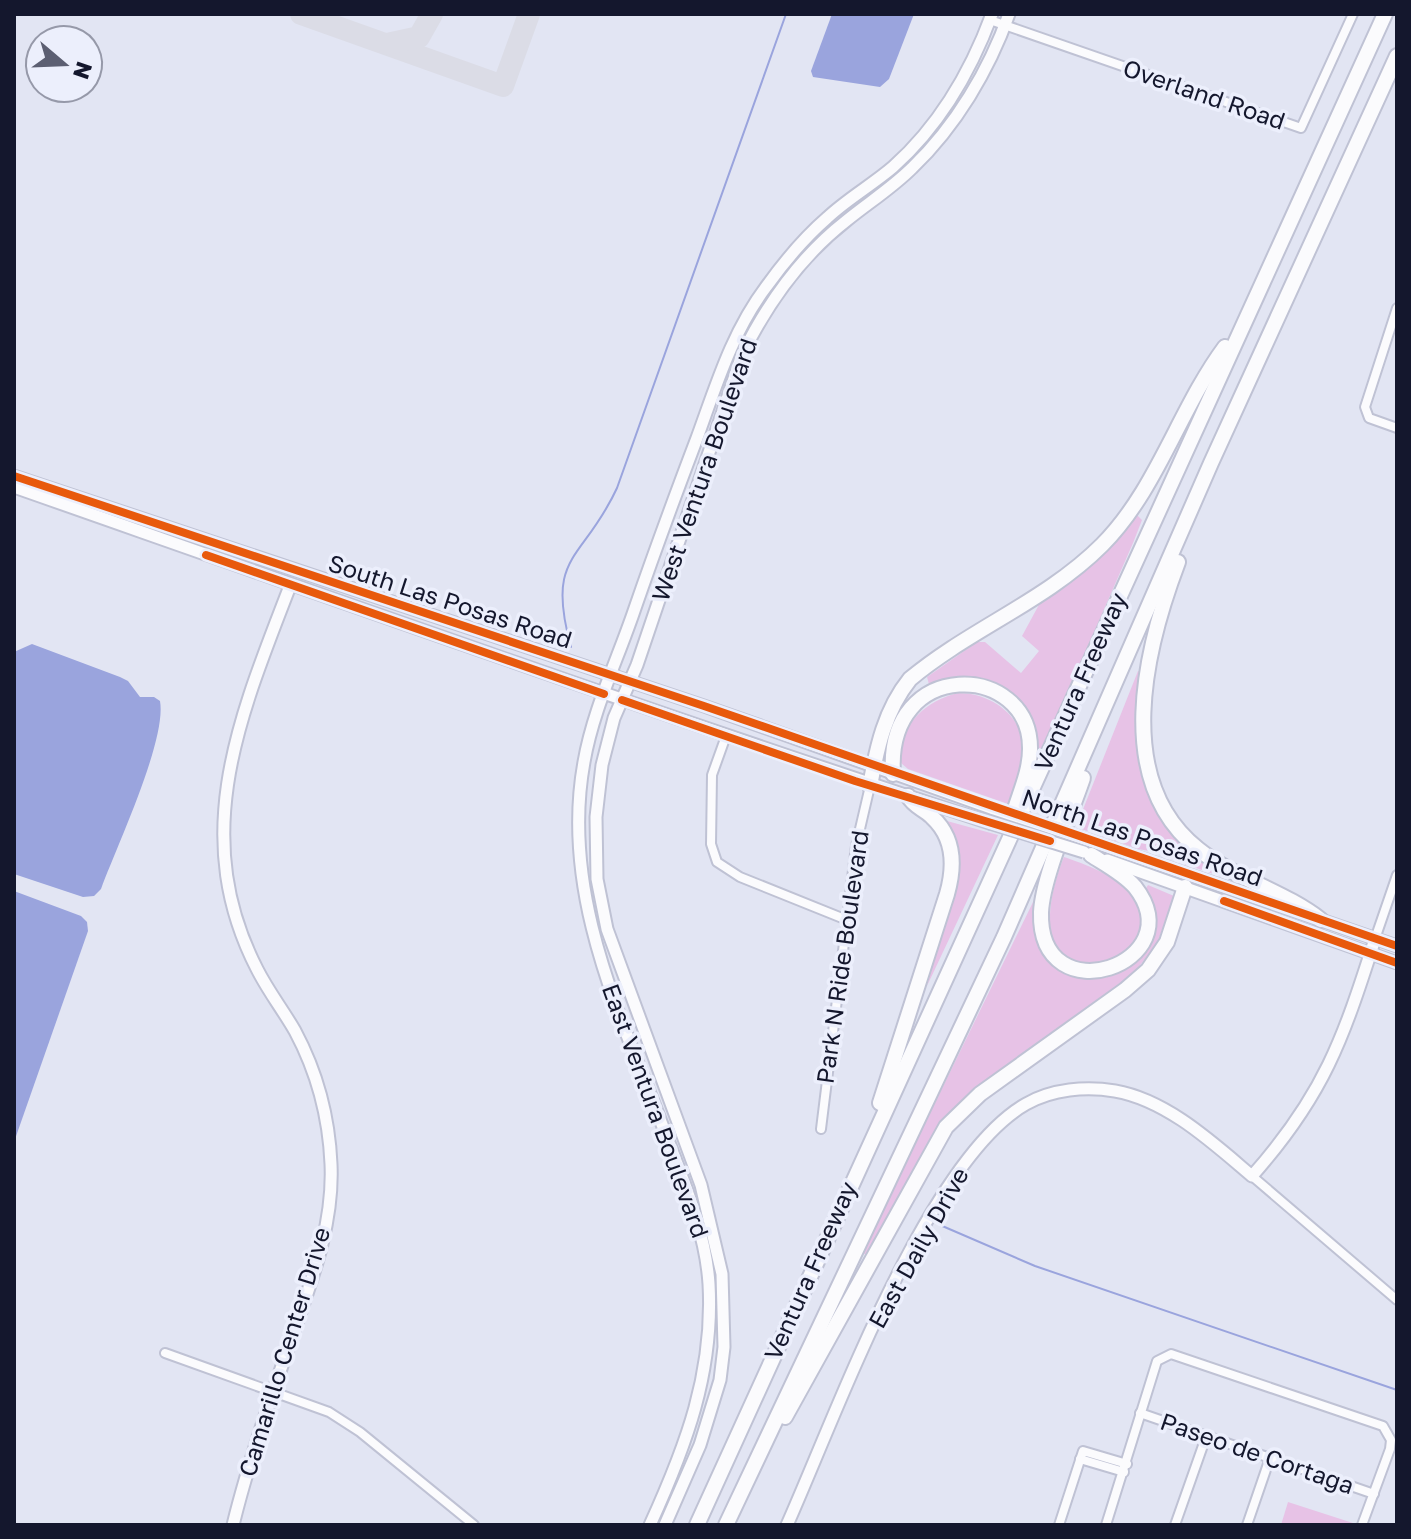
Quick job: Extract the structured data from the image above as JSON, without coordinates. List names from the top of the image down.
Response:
{
  "streets": {
    "highway": ["Ventura Freeway"],
    "main road": [
      "West Ventura Boulevard",
      "South Las Posas Road",
      "North Las Posas Road",
      "East Ventura Boulevard",
      "East Daily Drive",
      "Camarillo Center Drive"
    ],
    "street": ["Overland Road", "Park N Ride Boulevard", "Paseo de Cortaga"]
  },
  "crossings": [
    ["Overland Road", "West Ventura Boulevard"],
    ["West Ventura Boulevard", "South Las Posas Road"],
    ["West Ventura Boulevard", "East Ventura Boulevard"],
    ["South Las Posas Road", "North Las Posas Road"],
    ["South Las Posas Road", "Park N Ride Boulevard"],
    ["South Las Posas Road", "East Ventura Boulevard"],
    ["South Las Posas Road", "Camarillo Center Drive"],
    ["North Las Posas Road", "Park N Ride Boulevard"]
  ],
  "north": "right"
}
